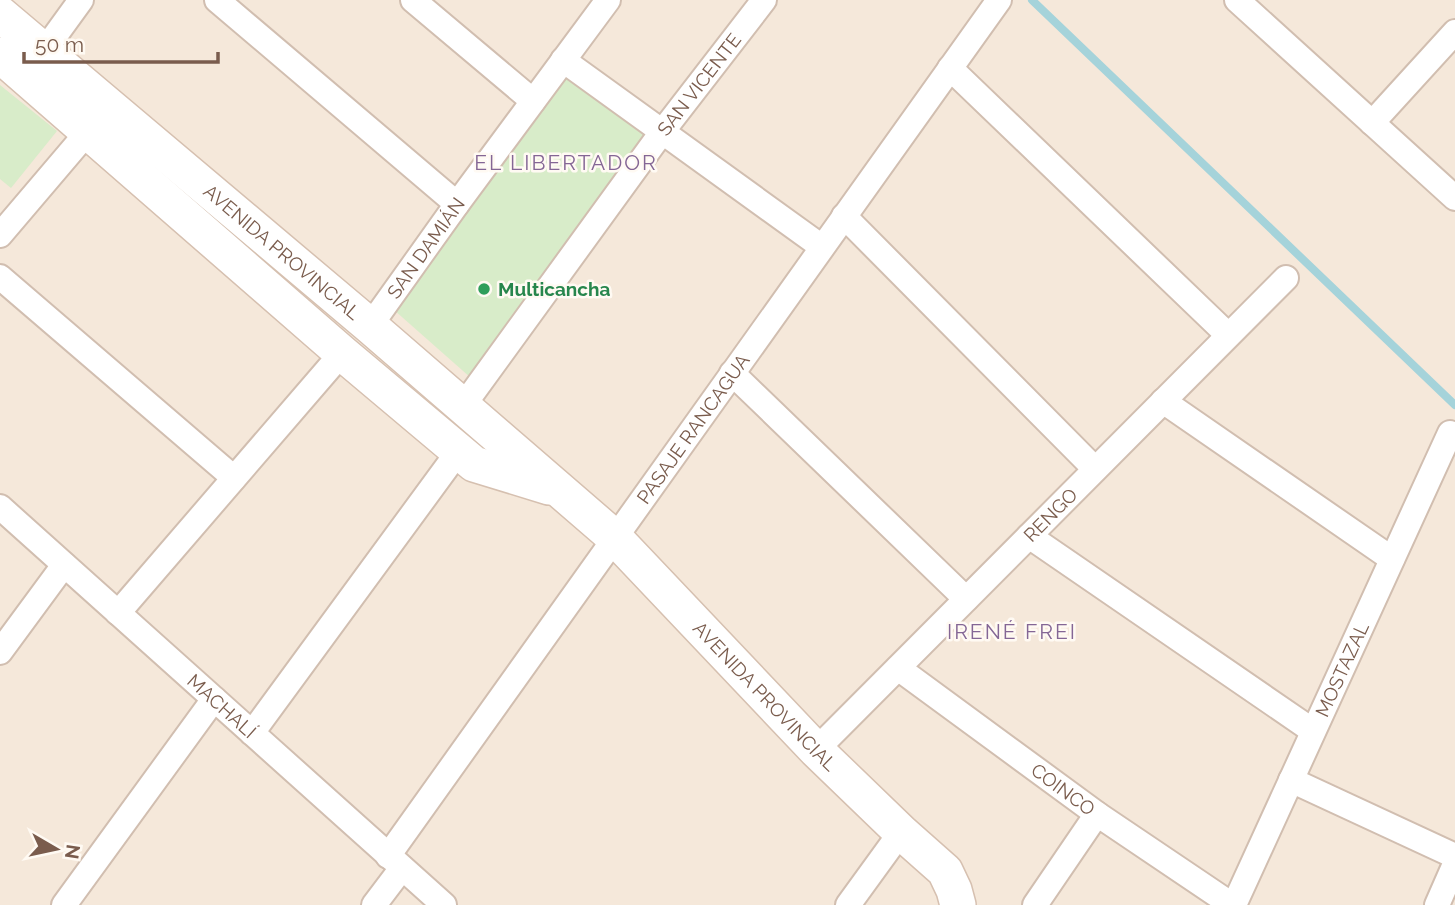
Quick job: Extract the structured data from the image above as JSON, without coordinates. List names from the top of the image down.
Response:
{
  "streets": {
    "street": [
      "SAN VICENTE",
      "SAN DAMIÁN",
      "AVENIDA PROVINCIAL",
      "PASAJE RANCAGUA",
      "RENGO",
      "MOSTAZAL",
      "MACHALÍ",
      "COINCO"
    ]
  },
  "crossings": [
    ["SAN VICENTE", "AVENIDA PROVINCIAL"],
    ["SAN DAMIÁN", "AVENIDA PROVINCIAL"],
    ["AVENIDA PROVINCIAL", "PASAJE RANCAGUA"],
    ["AVENIDA PROVINCIAL", "RENGO"],
    ["PASAJE RANCAGUA", "MACHALÍ"],
    ["RENGO", "COINCO"],
    ["MOSTAZAL", "COINCO"]
  ],
  "districts": ["EL LIBERTADOR", "IRENÉ FREI"],
  "places": ["Multicancha"],
  "scale_bar": "50 m",
  "north": "right"
}
